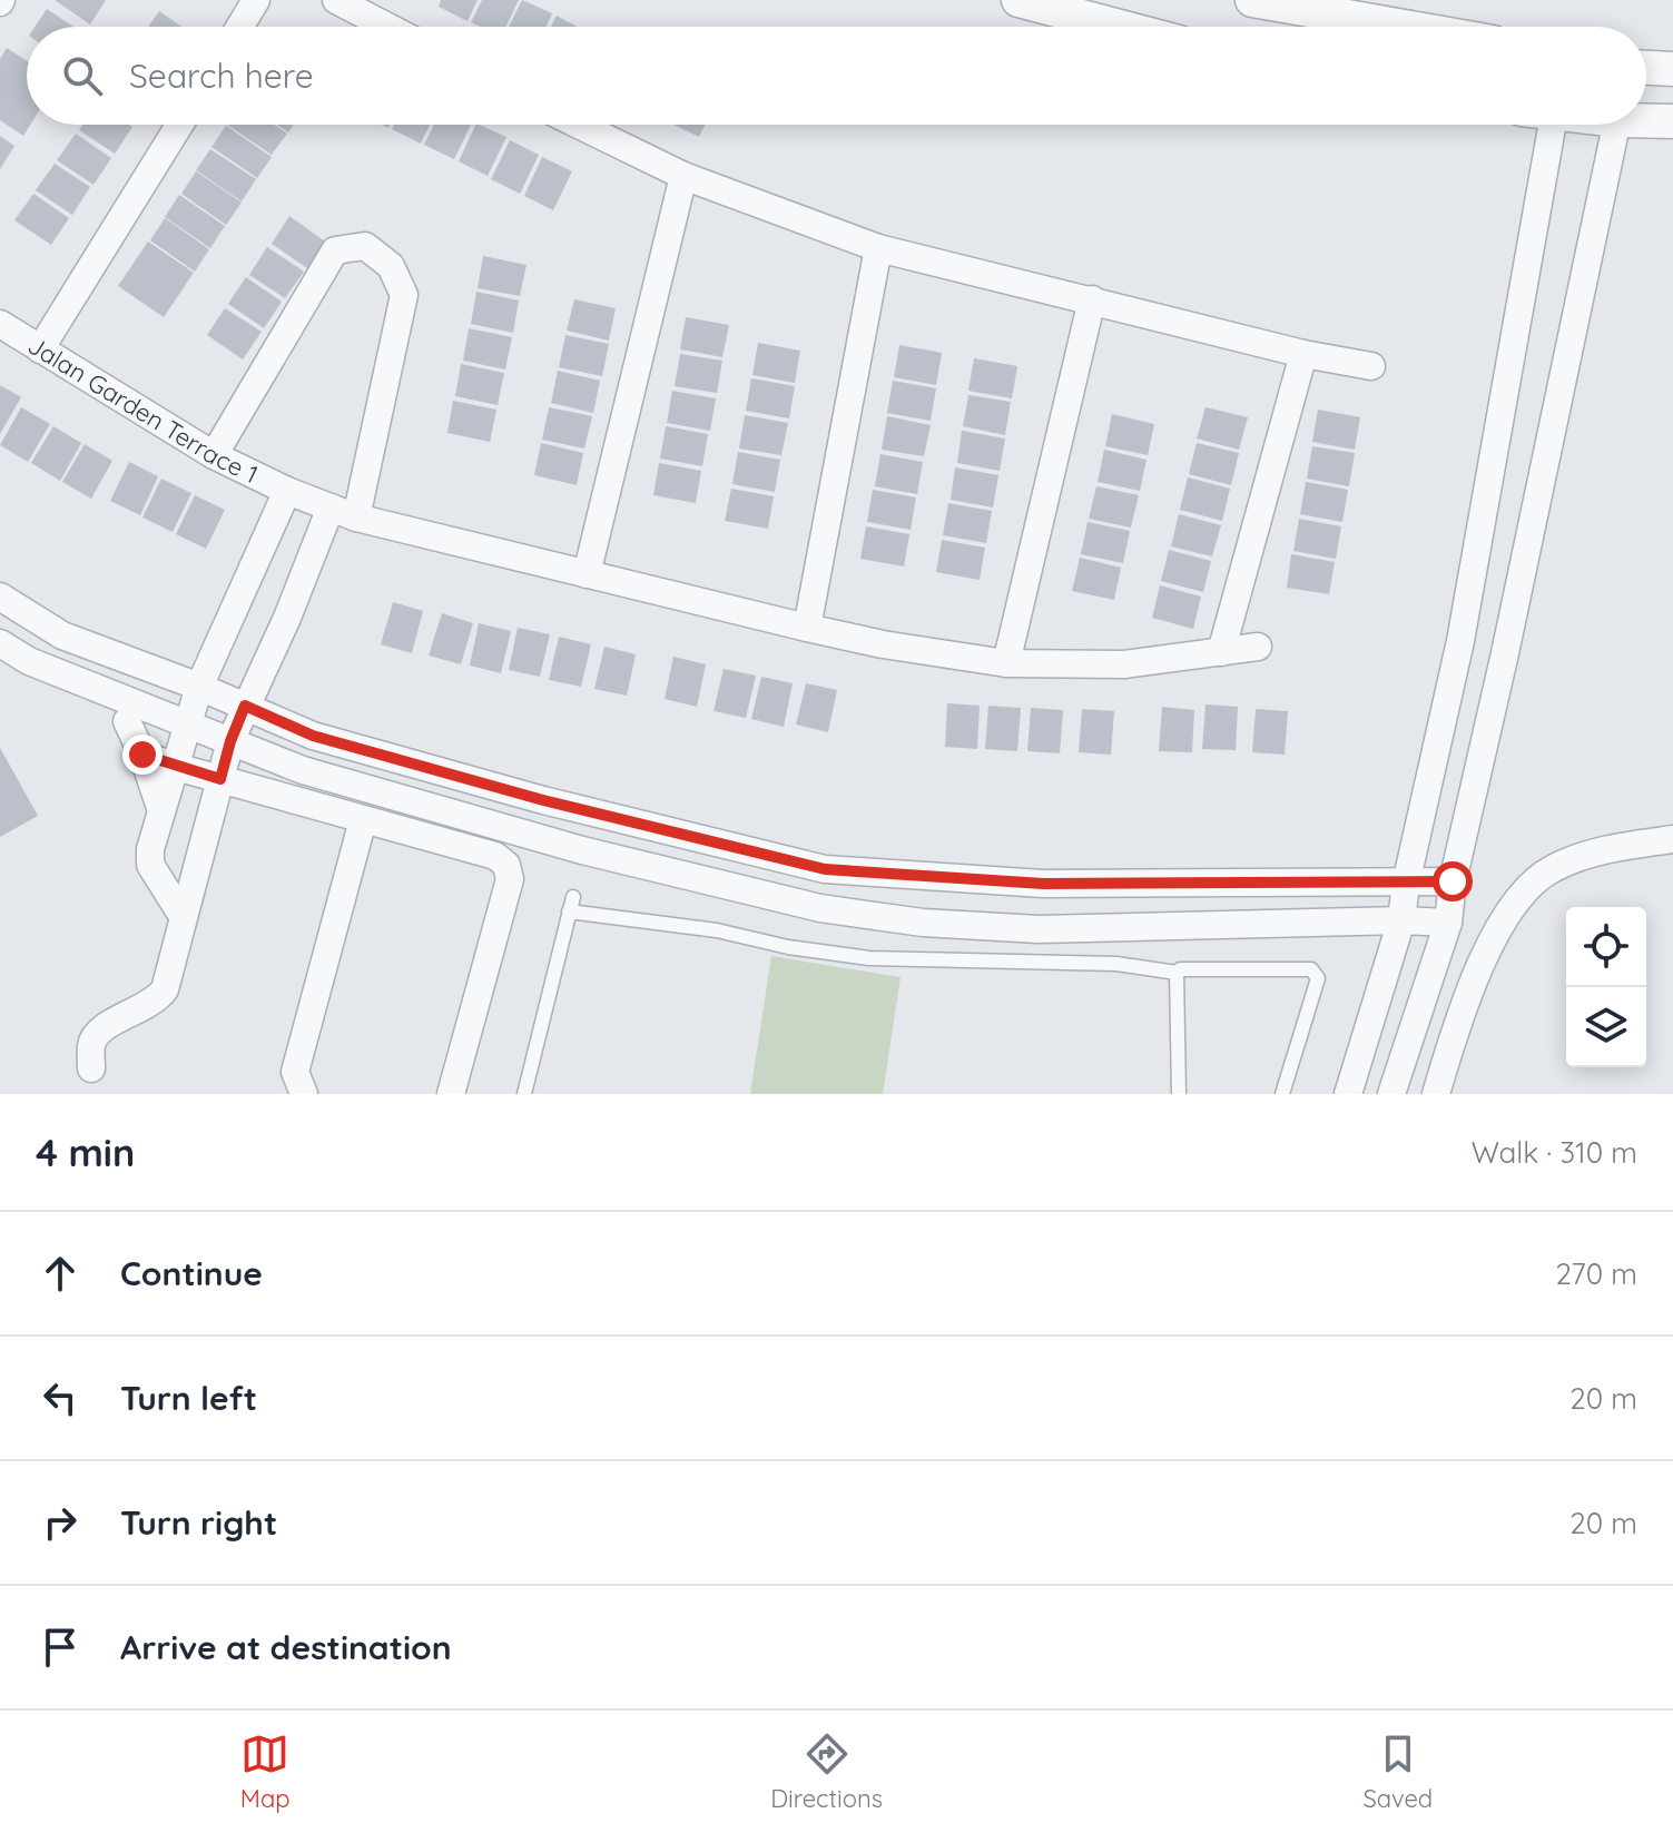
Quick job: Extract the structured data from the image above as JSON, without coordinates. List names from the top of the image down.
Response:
{
  "streets": {
    "street": ["Jalan Garden Terrace 1"]
  },
  "page": {
    "search": "Search here",
    "heading": ["4 min", "Walk · 310 m"],
    "list": [
      ["Continue", "270 m"],
      ["Turn left", "20 m"],
      ["Turn right", "20 m"],
      "Arrive at destination"
    ],
    "nav": ["Map", "Directions", "Saved"]
  }
}
